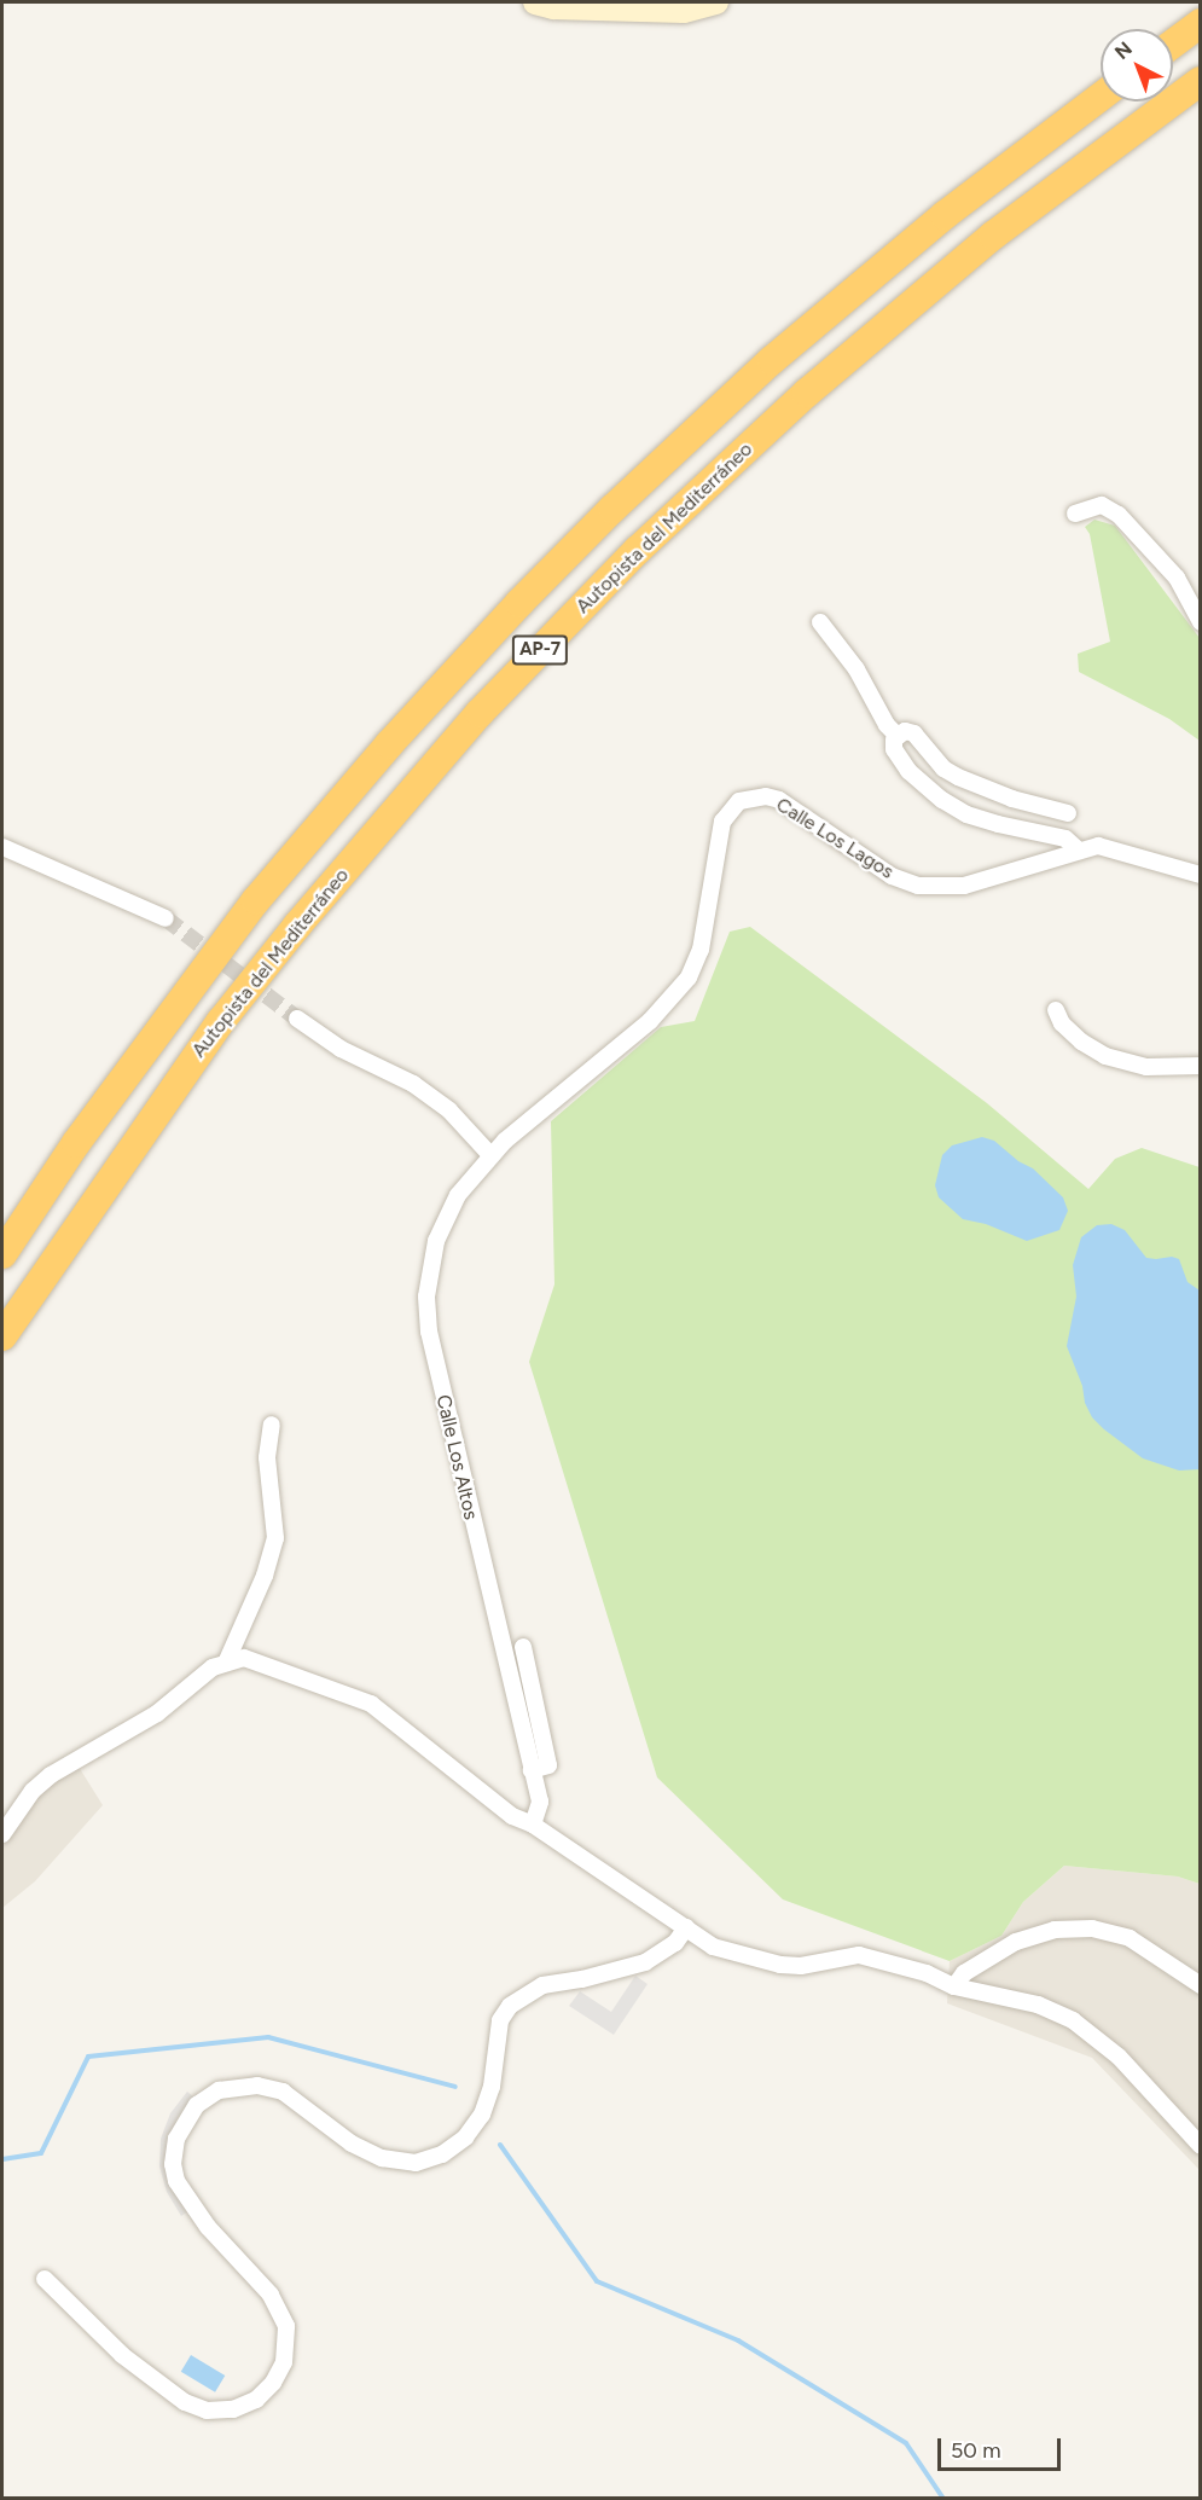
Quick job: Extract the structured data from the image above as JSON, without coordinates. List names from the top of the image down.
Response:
{
  "streets": {
    "highway": ["Autopista del Mediterráneo", "AP-7"],
    "street": ["Calle Los Lagos", "Calle Los Altos"]
  },
  "crossings": [
    ["Calle Los Lagos", "Calle Los Altos"]
  ],
  "scale_bar": "50 m",
  "north": "top left"
}
